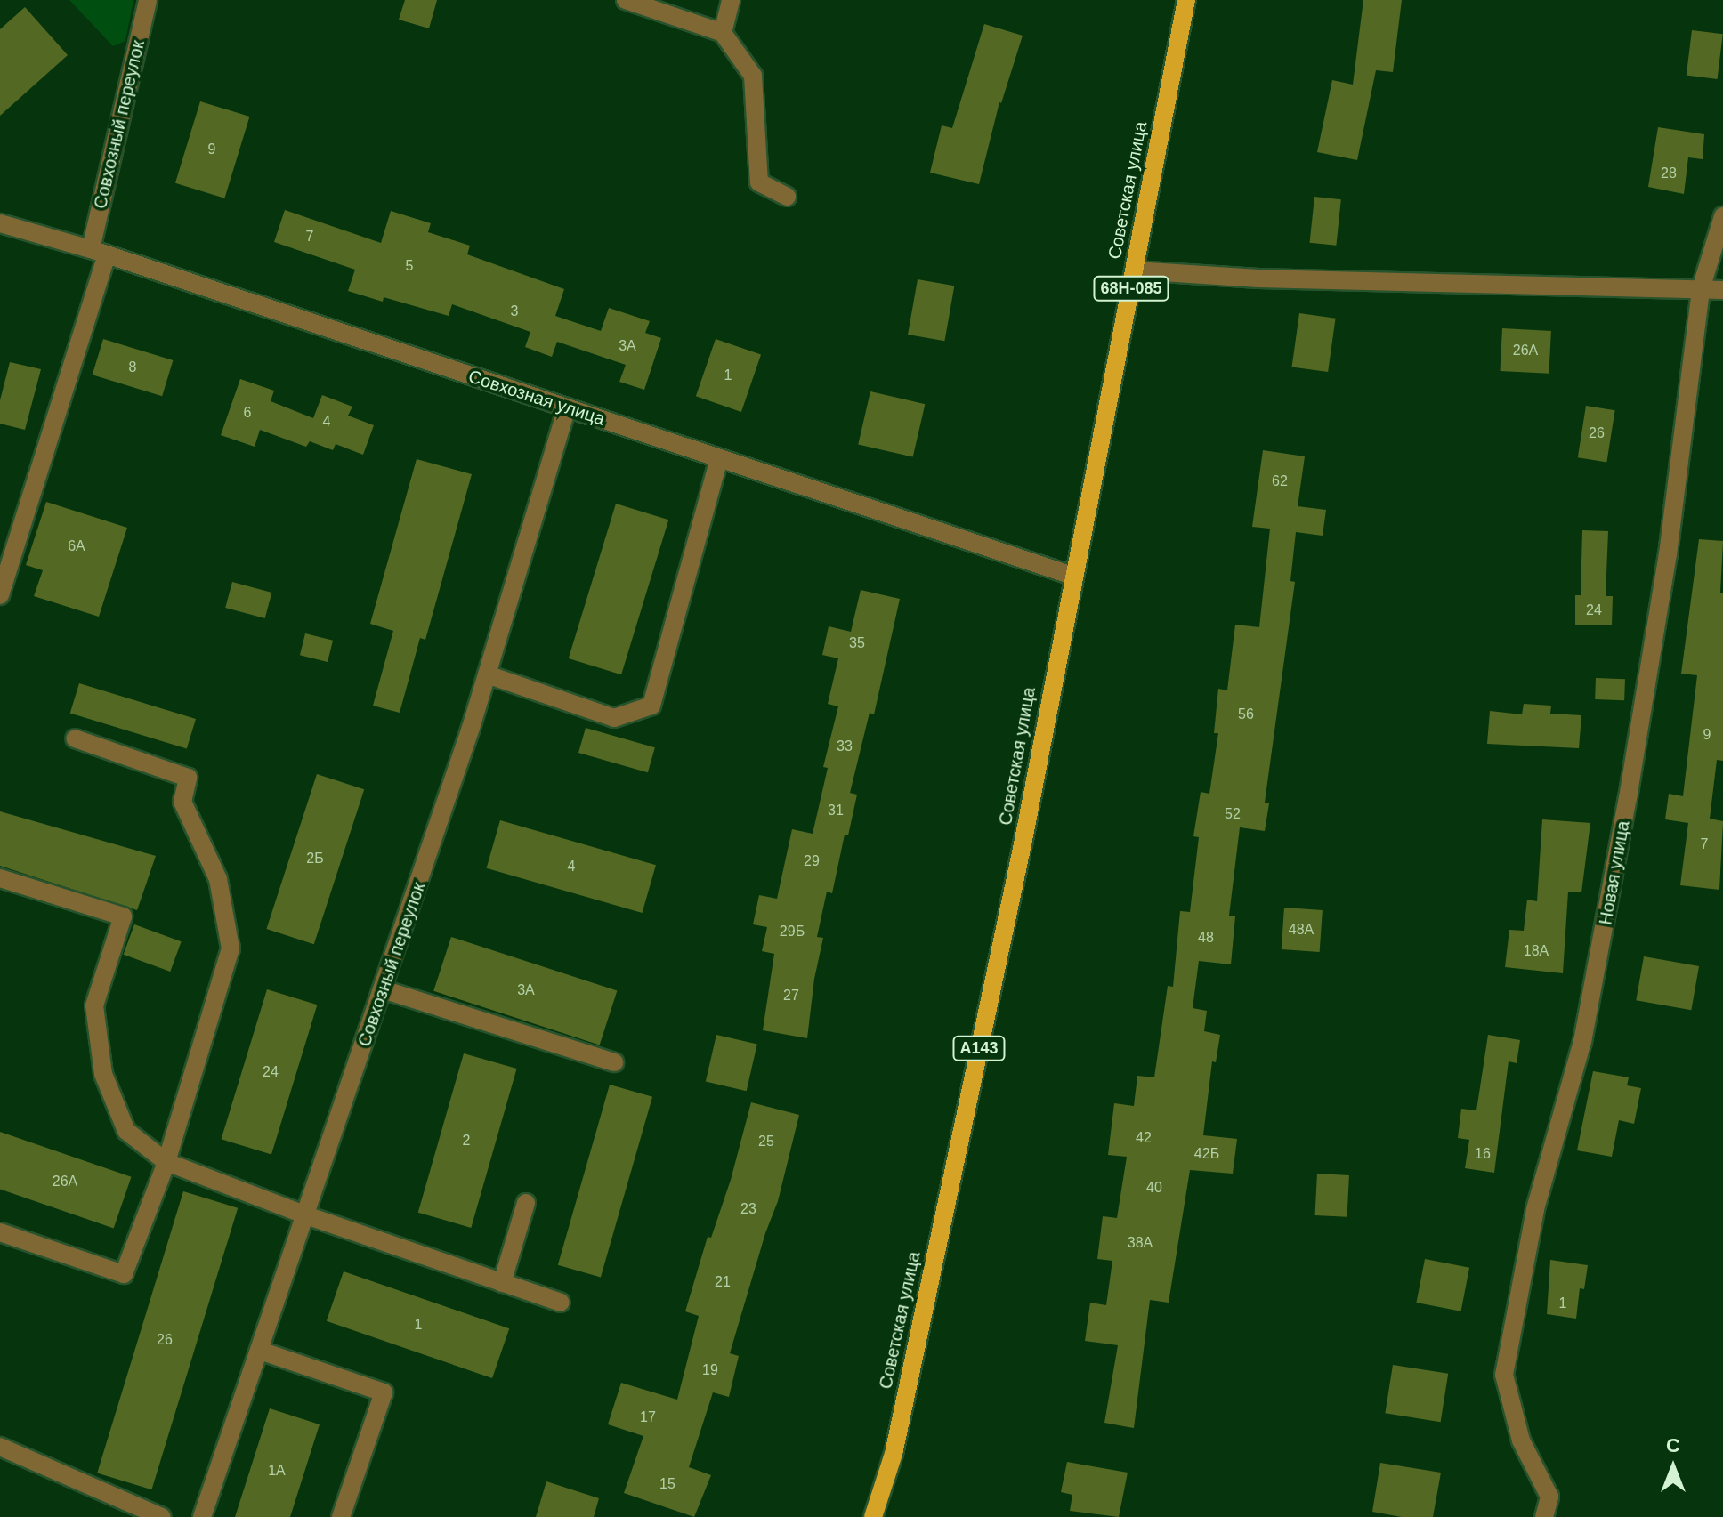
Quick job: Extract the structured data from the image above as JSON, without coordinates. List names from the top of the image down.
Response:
{
  "streets": {
    "main road": ["Советская улица", "68Н-085", "А143"],
    "street": ["Совхозный переулок", "Совхозная улица", "Новая улица"]
  },
  "crossings": [
    ["Совхозный переулок", "Совхозная улица"],
    ["Советская улица", "Совхозная улица"]
  ],
  "house_numbers": [
    "9",
    "28",
    "7",
    "5",
    "3",
    "3А",
    "26А",
    "8",
    "1",
    "6",
    "4",
    "26",
    "62",
    "6А",
    "24",
    "35",
    "56",
    "9",
    "33",
    "31",
    "52",
    "7",
    "2Б",
    "29",
    "4",
    "48А",
    "29Б",
    "48",
    "18А",
    "3А",
    "27",
    "24",
    "42",
    "2",
    "25",
    "42Б",
    "16",
    "26А",
    "40",
    "23",
    "38А",
    "21",
    "1",
    "1",
    "26",
    "19",
    "17",
    "1А",
    "15"
  ],
  "north": "top"
}
